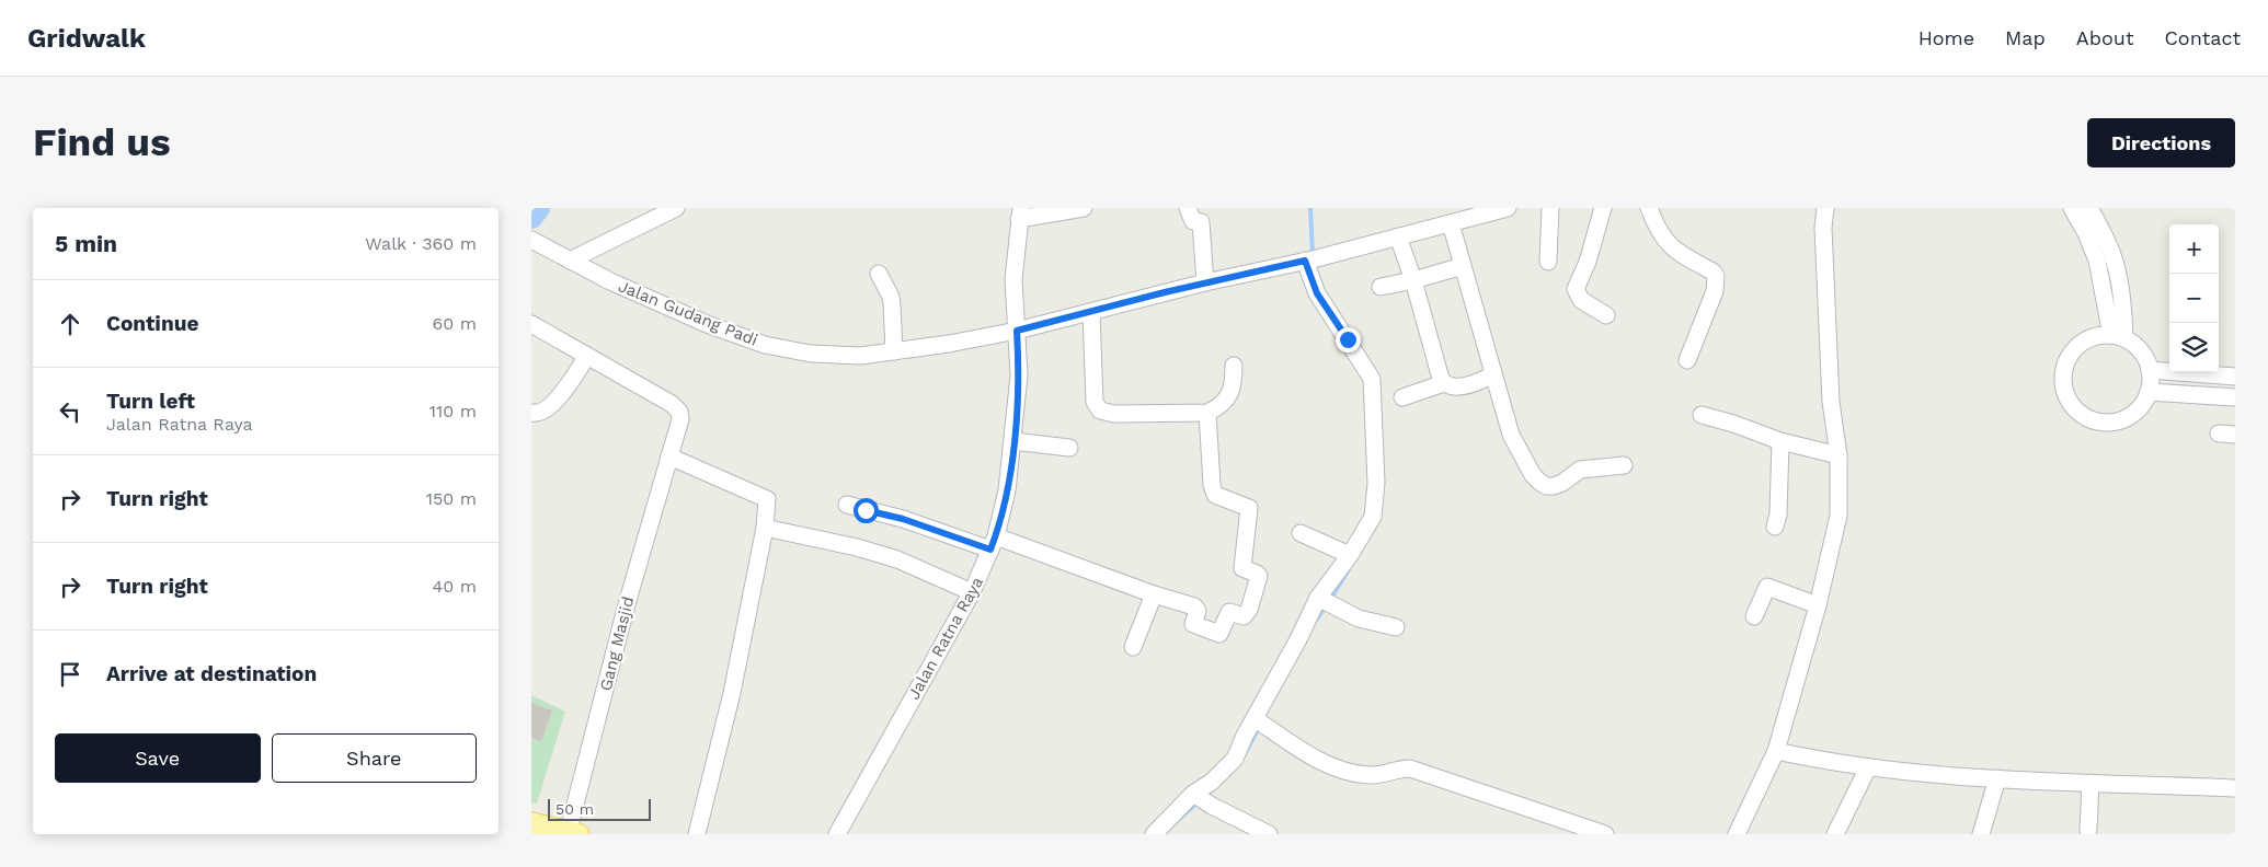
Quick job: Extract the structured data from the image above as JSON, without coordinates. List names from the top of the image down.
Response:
{
  "streets": {
    "street": ["Jalan Gudang Padi", "Jalan Ratna Raya", "Gang Masjid"]
  },
  "crossings": [
    ["Jalan Gudang Padi", "Jalan Ratna Raya"]
  ],
  "scale_bar": "50 m",
  "page": {
    "header": "Gridwalk",
    "nav": [
      "Home",
      "Map",
      "About",
      "Contact"
    ],
    "buttons": [
      "Directions",
      ["Save", "Share"]
    ],
    "title": "Find us",
    "heading": ["5 min", "Walk · 360 m"],
    "map_buttons": ["+", "−"],
    "list": [
      ["Continue", "60 m"],
      ["Turn left", "Jalan Ratna Raya", "110 m"],
      ["Turn right", "150 m"],
      ["Turn right", "40 m"],
      "Arrive at destination"
    ],
    "scale": "50 m"
  }
}
